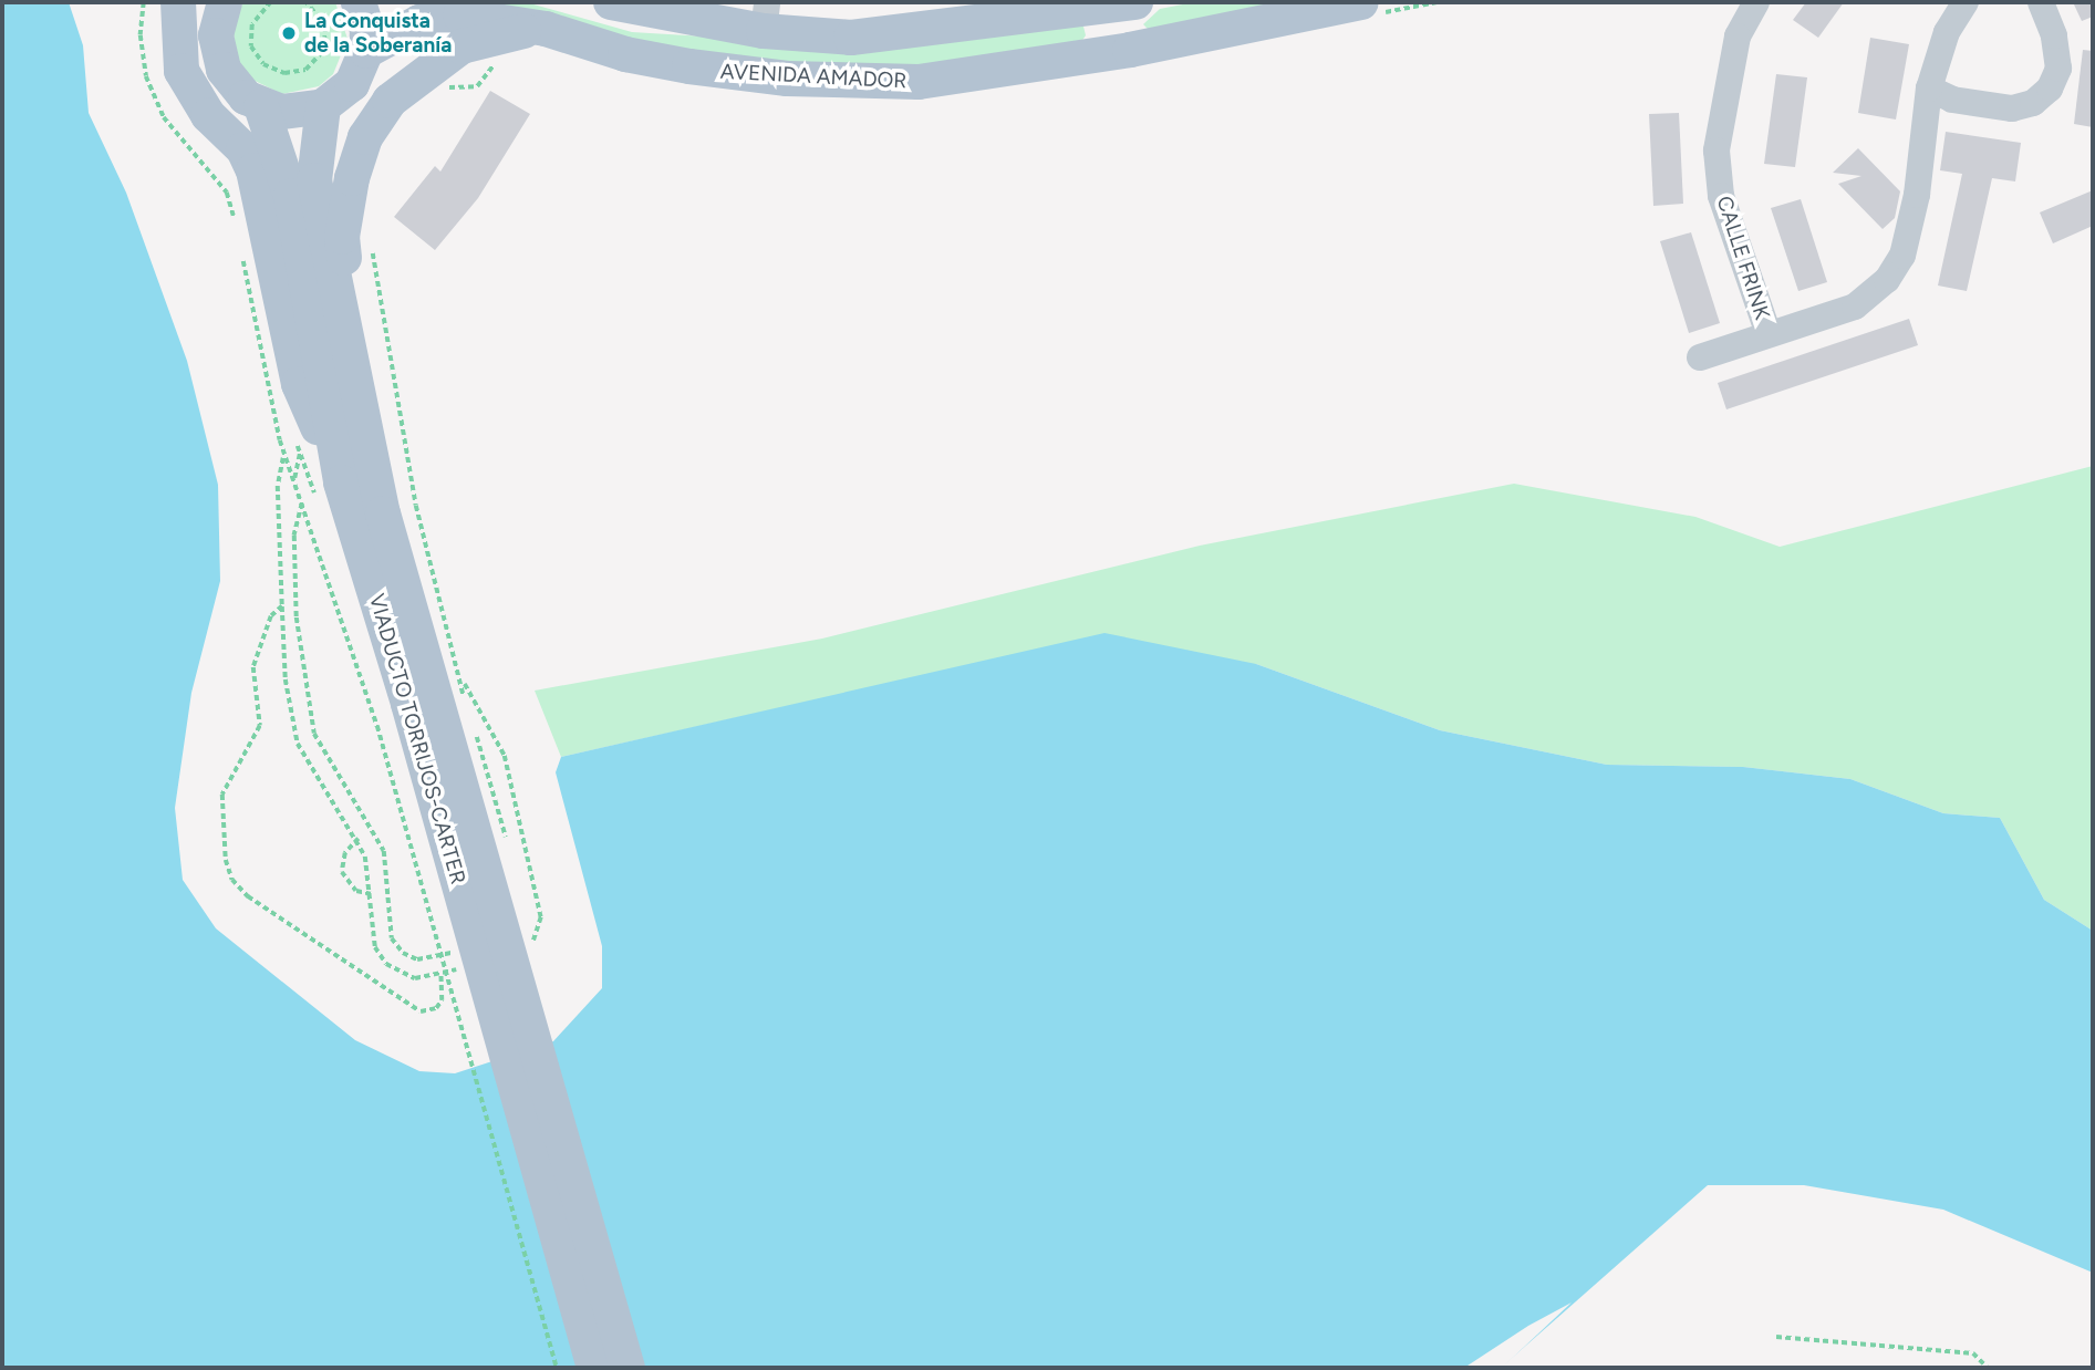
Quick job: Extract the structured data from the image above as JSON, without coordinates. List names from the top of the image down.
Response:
{
  "streets": {
    "main road": ["AVENIDA AMADOR", "VIADUCTO TORRIJOS-CARTER"],
    "street": ["CALLE FRINK"]
  },
  "places": ["La Conquista de la Soberanía"]
}
